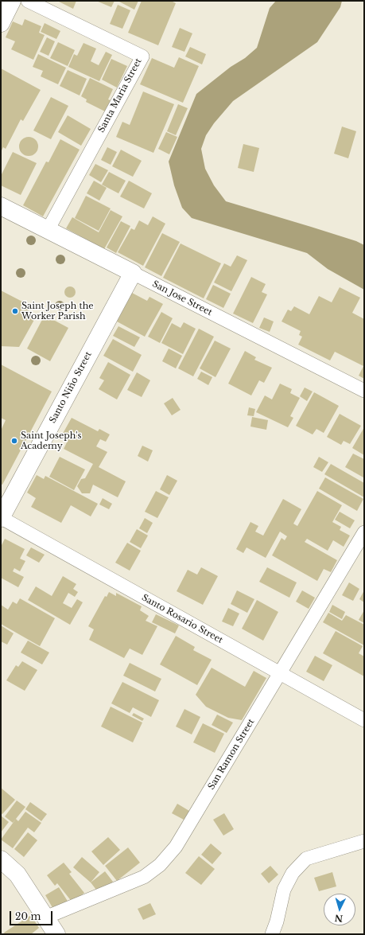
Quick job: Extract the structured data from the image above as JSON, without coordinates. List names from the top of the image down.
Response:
{
  "streets": {
    "main road": ["San Jose Street", "Santo Niño Street"],
    "street": ["Santa Maria Street", "Santo Rosario Street", "San Ramon Street"]
  },
  "crossings": [
    ["Santa Maria Street", "San Jose Street"],
    ["San Jose Street", "Santo Niño Street"],
    ["Santo Niño Street", "Santo Rosario Street"],
    ["Santo Rosario Street", "San Ramon Street"]
  ],
  "places": ["Saint Joseph the Worker Parish", "Saint Joseph's Academy"],
  "scale_bar": "20 m",
  "north": "bottom"
}
